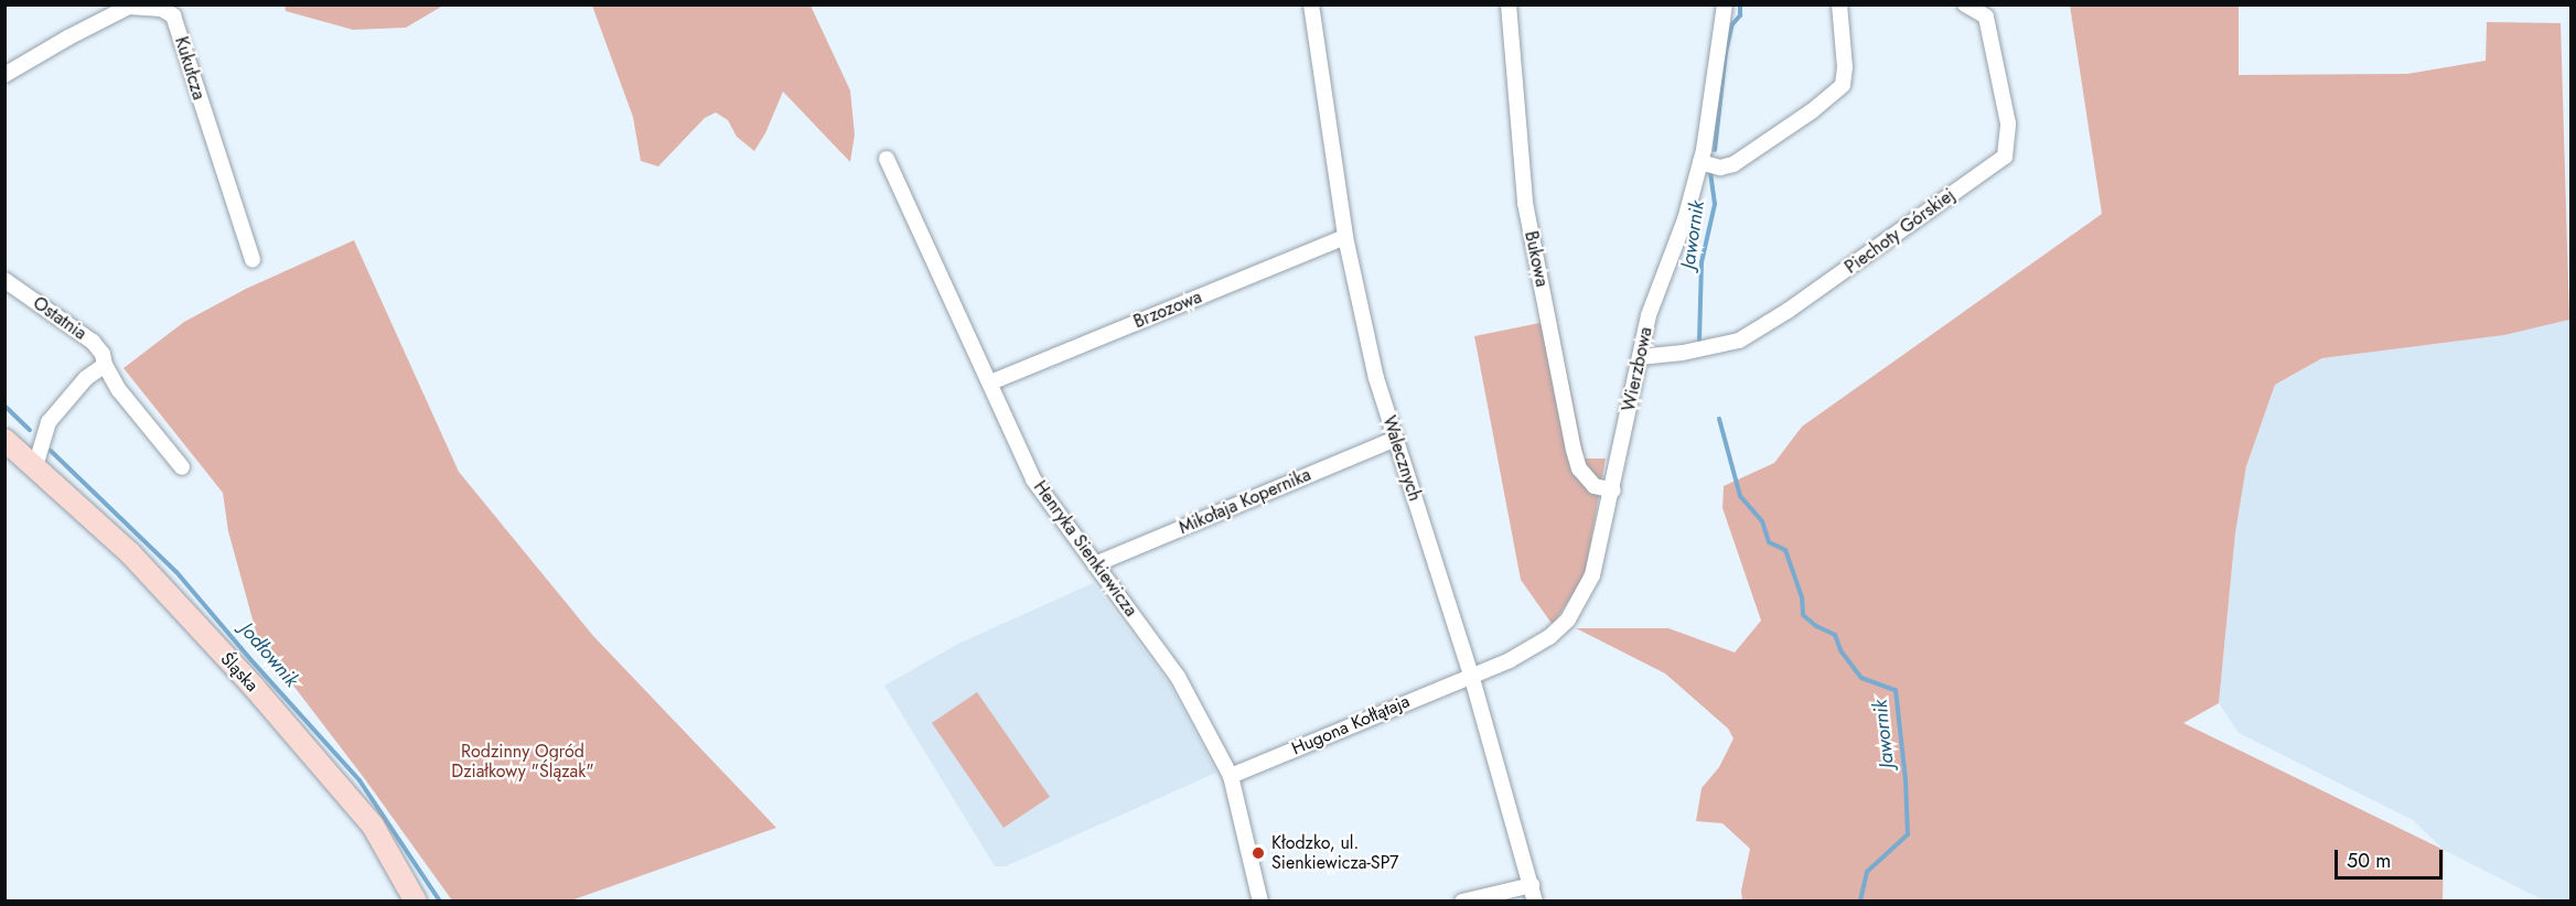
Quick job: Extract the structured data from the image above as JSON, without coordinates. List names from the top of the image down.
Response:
{
  "streets": {
    "street": [
      "Kukułcza",
      "Piechoty Górskiej",
      "Bukowa",
      "Brzozowa",
      "Ostatnia",
      "Wierzbowa",
      "Walecznych",
      "Mikołaja Kopernika",
      "Henryka Sienkiewicza",
      "Śląska",
      "Hugona Kołłątaja"
    ]
  },
  "crossings": [
    ["Piechoty Górskiej", "Wierzbowa"],
    ["Bukowa", "Wierzbowa"],
    ["Brzozowa", "Walecznych"],
    ["Brzozowa", "Henryka Sienkiewicza"],
    ["Wierzbowa", "Walecznych"],
    ["Wierzbowa", "Hugona Kołłątaja"],
    ["Walecznych", "Mikołaja Kopernika"],
    ["Walecznych", "Hugona Kołłątaja"],
    ["Mikołaja Kopernika", "Henryka Sienkiewicza"],
    ["Henryka Sienkiewicza", "Hugona Kołłątaja"]
  ],
  "water": ["Jawornik", "Jodłownik"],
  "parks": ["Rodzinny Ogród Działkowy \"Ślązak\""],
  "places": ["Kłodzko, ul. Sienkiewicza-SP7"],
  "scale_bar": "50 m"
}
